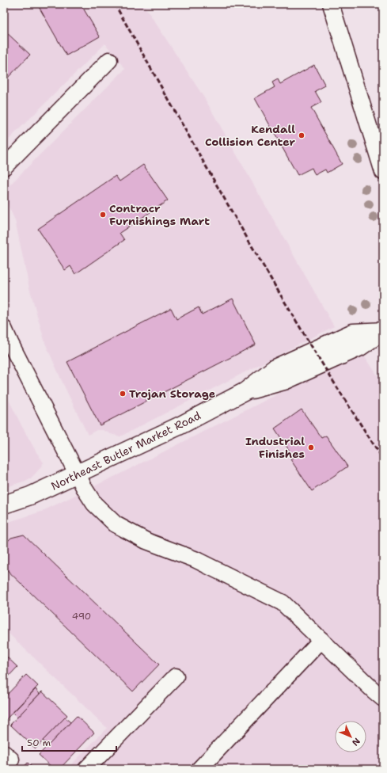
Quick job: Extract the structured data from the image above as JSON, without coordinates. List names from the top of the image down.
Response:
{
  "streets": {
    "main road": ["Northeast Butler Market Road"]
  },
  "places": [
    "Kendall Collision Center",
    "Contracr Furnishings Mart",
    "Trojan Storage",
    "Industrial Finishes"
  ],
  "house_numbers": ["490"],
  "scale_bar": "50 m",
  "north": "bottom right"
}
